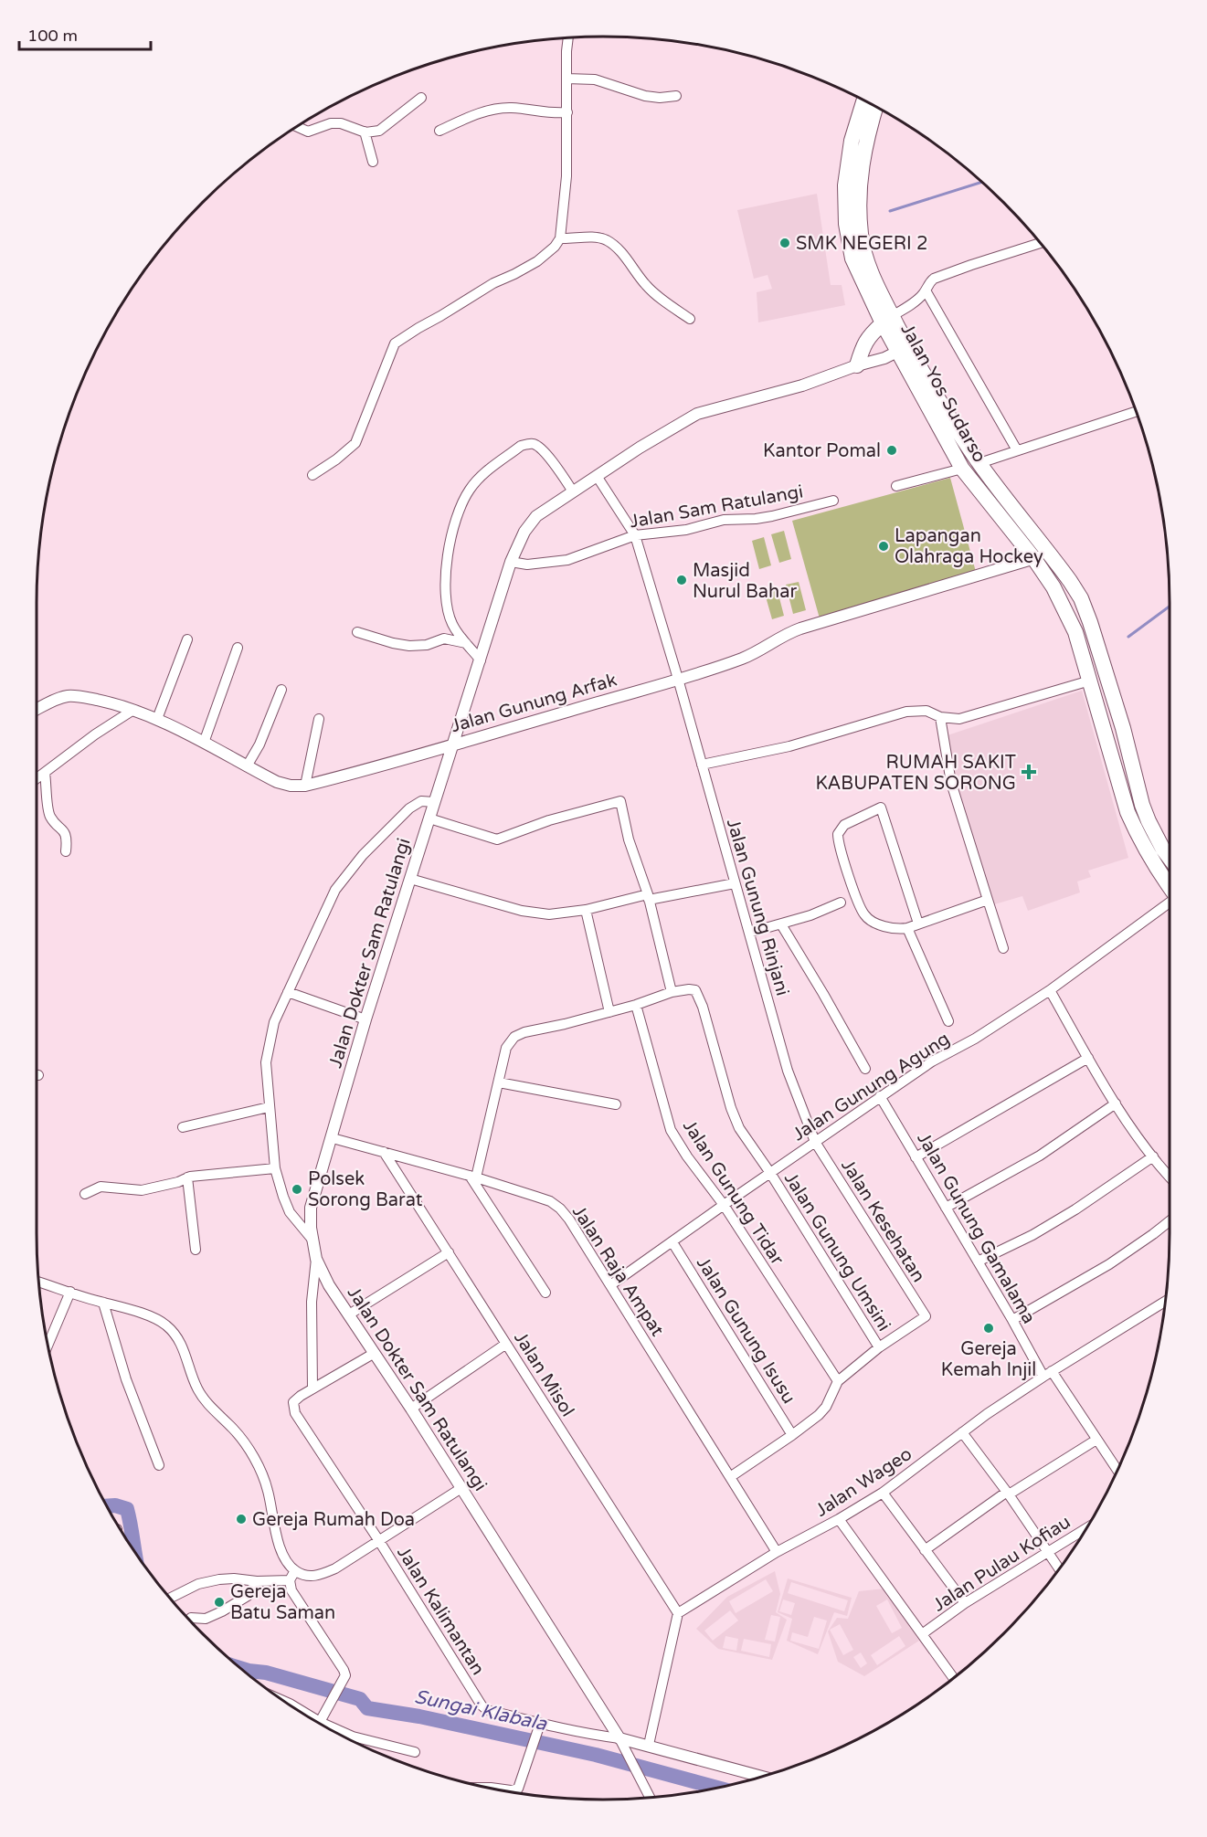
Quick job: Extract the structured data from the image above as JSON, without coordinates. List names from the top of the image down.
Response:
{
  "streets": {
    "highway": ["Jalan Yos Sudarso"],
    "street": [
      "Jalan Sam Ratulangi",
      "Jalan Gunung Arfak",
      "Jalan Gunung Rinjani",
      "Jalan Dokter Sam Ratulangi",
      "Jalan Gunung Agung",
      "Jalan Gunung Tidar",
      "Jalan Kesehatan",
      "Jalan Gunung Gamalama",
      "Jalan Gunung Umsini",
      "Jalan Raja Ampat",
      "Jalan Gunung Isusu",
      "Jalan Misol",
      "Jalan Wageo",
      "Jalan Pulau Kofiau",
      "Jalan Kalimantan"
    ]
  },
  "crossings": [
    ["Jalan Yos Sudarso", "Jalan Gunung Arfak"],
    ["Jalan Yos Sudarso", "Jalan Dokter Sam Ratulangi"],
    ["Jalan Sam Ratulangi", "Jalan Gunung Rinjani"],
    ["Jalan Sam Ratulangi", "Jalan Dokter Sam Ratulangi"],
    ["Jalan Gunung Arfak", "Jalan Gunung Rinjani"],
    ["Jalan Gunung Arfak", "Jalan Dokter Sam Ratulangi"],
    ["Jalan Gunung Rinjani", "Jalan Dokter Sam Ratulangi"],
    ["Jalan Gunung Rinjani", "Jalan Gunung Agung"],
    ["Jalan Gunung Rinjani", "Jalan Kesehatan"],
    ["Jalan Dokter Sam Ratulangi", "Jalan Raja Ampat"],
    ["Jalan Dokter Sam Ratulangi", "Jalan Kalimantan"],
    ["Jalan Gunung Agung", "Jalan Gunung Tidar"],
    ["Jalan Gunung Agung", "Jalan Kesehatan"],
    ["Jalan Gunung Agung", "Jalan Gunung Gamalama"],
    ["Jalan Gunung Agung", "Jalan Gunung Umsini"],
    ["Jalan Gunung Agung", "Jalan Raja Ampat"],
    ["Jalan Gunung Agung", "Jalan Gunung Isusu"],
    ["Jalan Kesehatan", "Jalan Gunung Umsini"],
    ["Jalan Gunung Gamalama", "Jalan Wageo"],
    ["Jalan Raja Ampat", "Jalan Misol"],
    ["Jalan Raja Ampat", "Jalan Wageo"],
    ["Jalan Misol", "Jalan Wageo"]
  ],
  "water": ["Sungai Klabala"],
  "places": {
    "other": [
      "SMK NEGERI 2",
      "Kantor Pomal",
      "Lapangan Olahraga Hockey",
      "Masjid Nurul Bahar",
      "Polsek Sorong Barat",
      "Gereja Kemah Injil",
      "Gereja Rumah Doa",
      "Gereja Batu Saman"
    ],
    "health": ["RUMAH SAKIT KABUPATEN SORONG"]
  },
  "scale_bar": "100 m"
}
